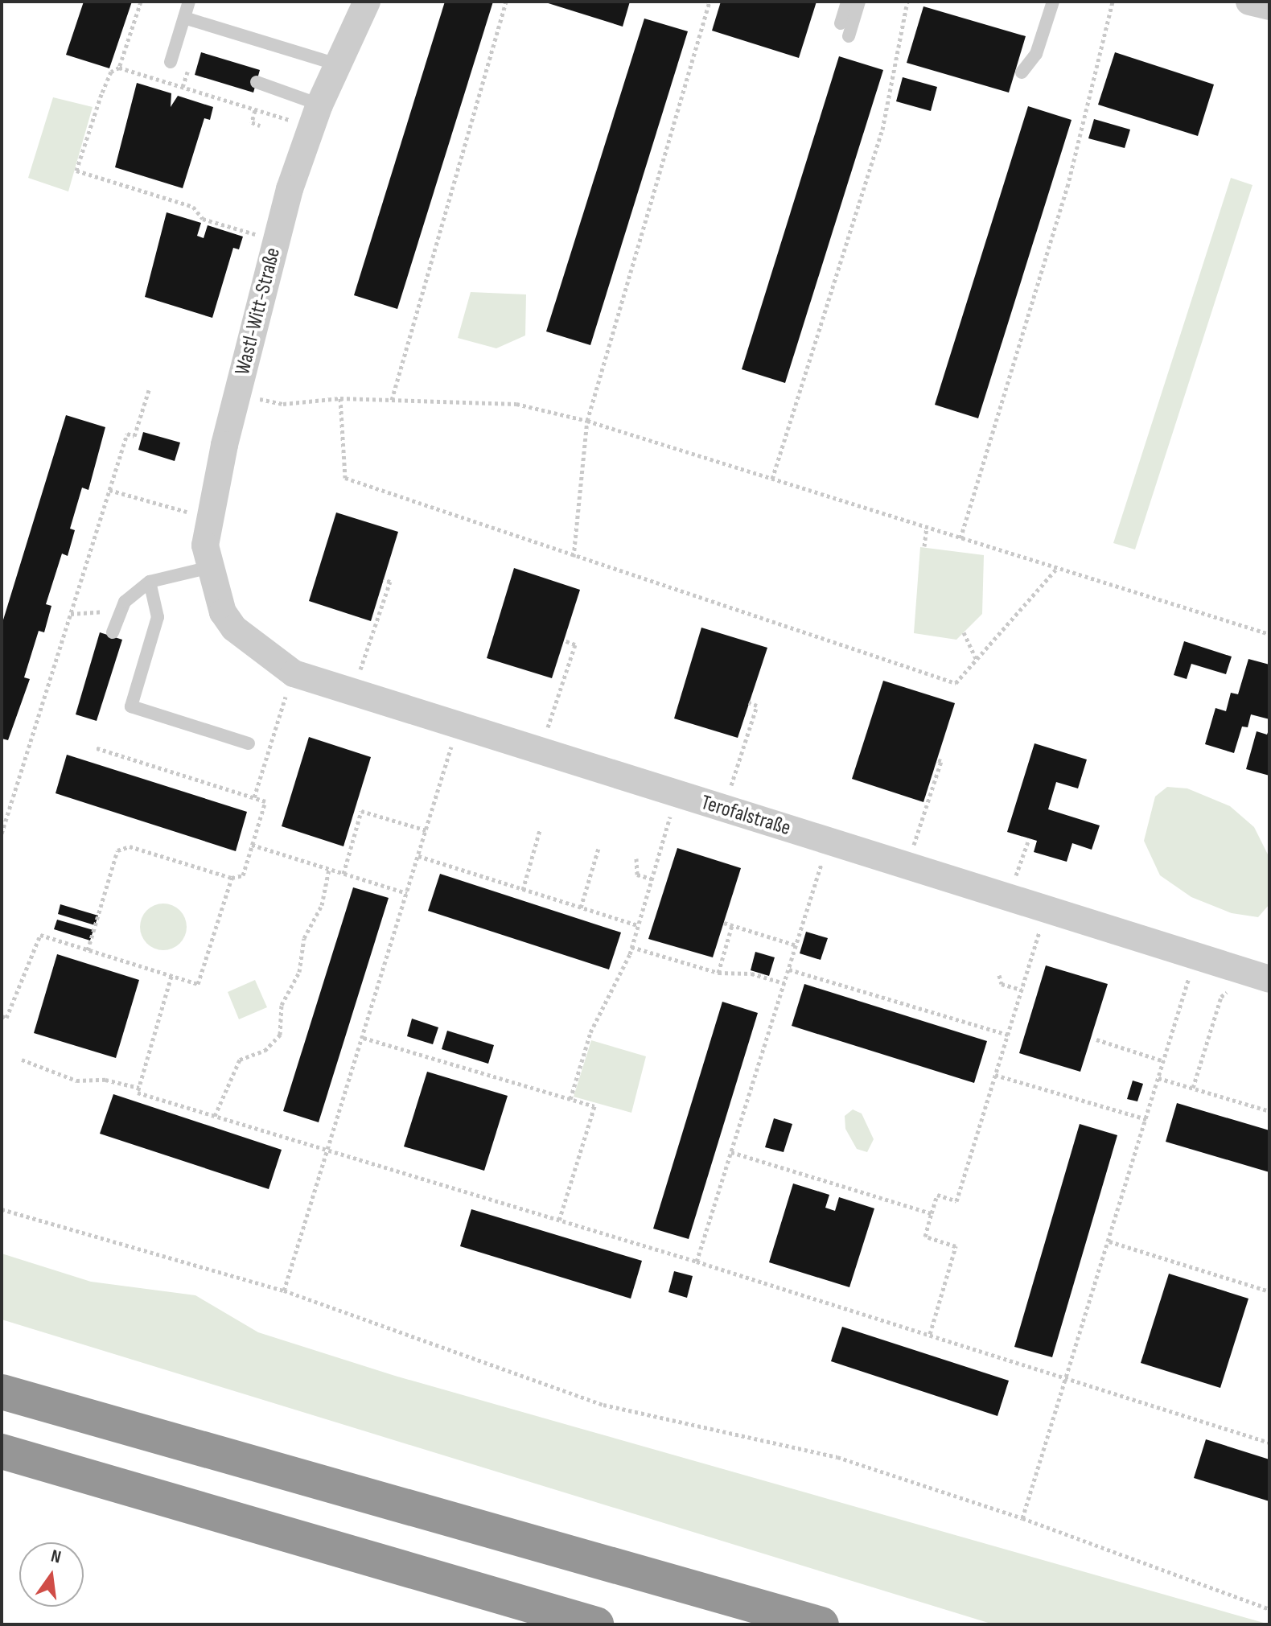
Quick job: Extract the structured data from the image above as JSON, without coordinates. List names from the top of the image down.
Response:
{
  "streets": {
    "street": ["Wastl-Witt-Straße", "Terofalstraße"]
  },
  "crossings": [
    ["Wastl-Witt-Straße", "Terofalstraße"]
  ],
  "north": "top"
}
